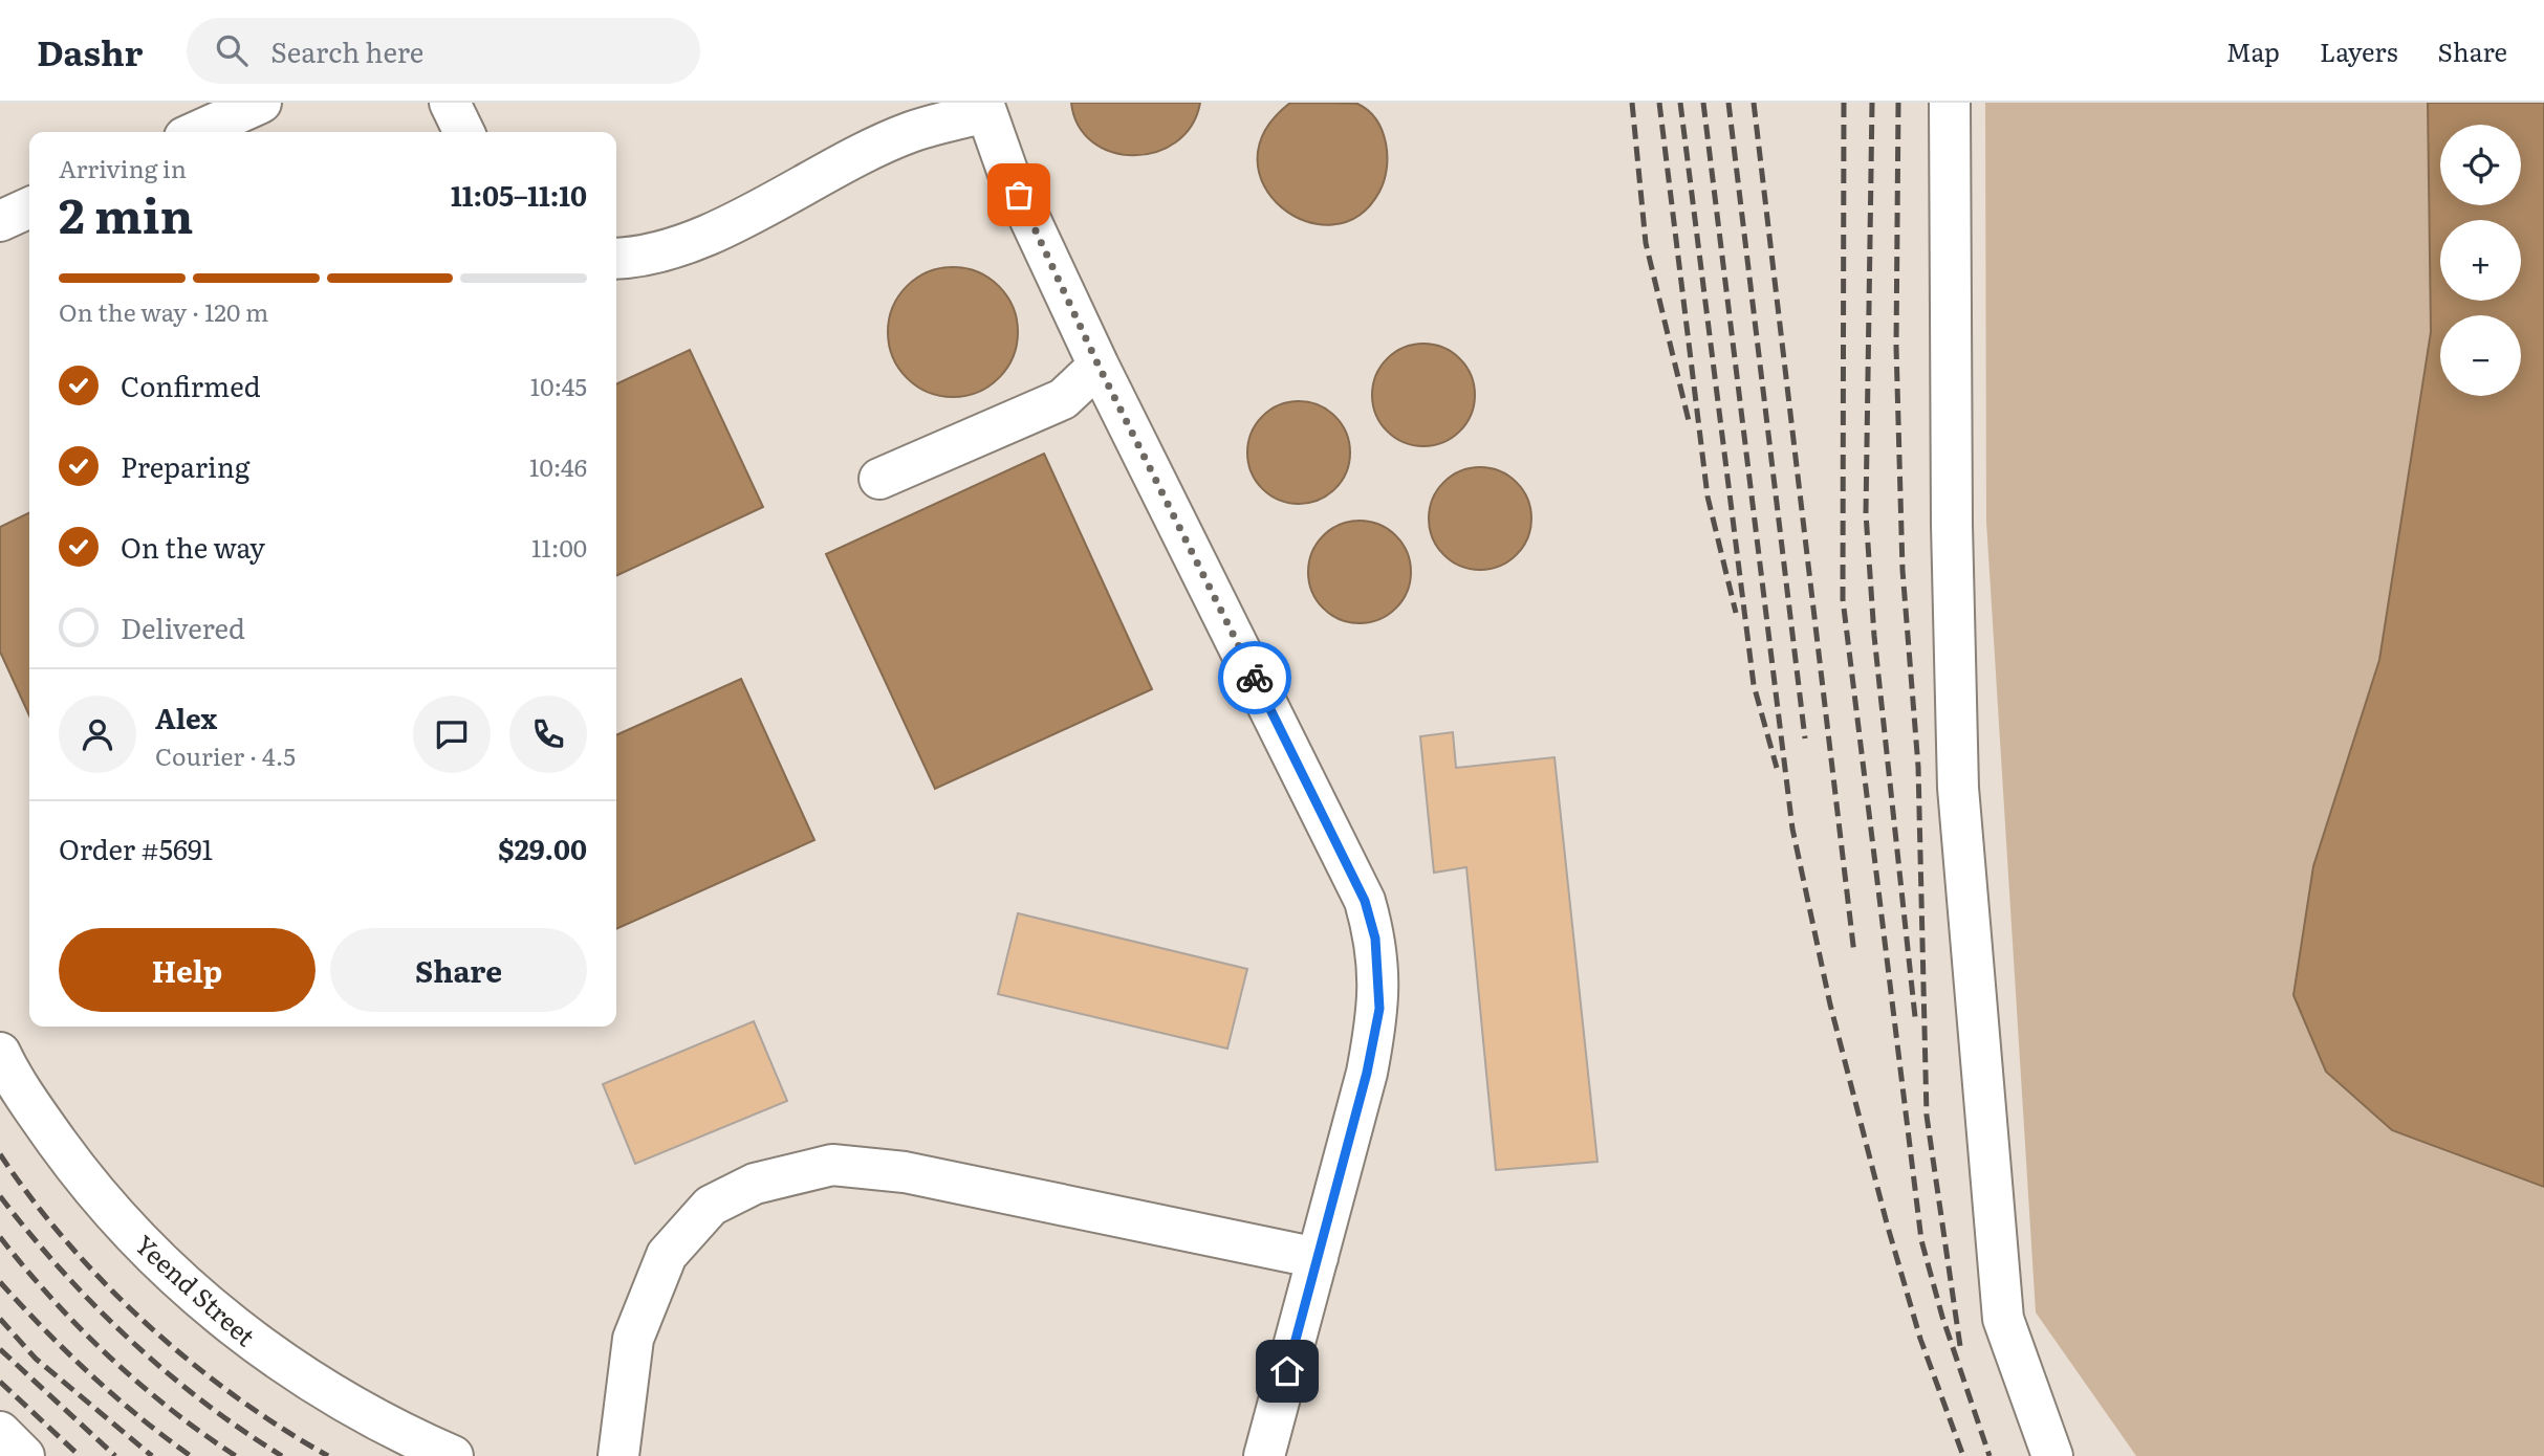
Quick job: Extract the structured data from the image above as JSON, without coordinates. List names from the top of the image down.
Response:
{
  "streets": {
    "street": ["Yeend Street"]
  },
  "page": {
    "header": "Dashr",
    "search": "Search here",
    "nav": ["Map", "Layers", "Share"],
    "map_buttons": ["+", "−"],
    "heading": ["2 min", "Arriving in", "11:05–11:10"],
    "panel": [
      "Alex",
      "Courier · 4.5",
      "Order #5691",
      "$29.00"
    ],
    "bar": "On the way · 120 m",
    "list": [
      ["Confirmed", "10:45"],
      ["Preparing", "10:46"],
      ["On the way", "11:00"],
      "Delivered"
    ],
    "buttons": ["Help", "Share"]
  }
}
